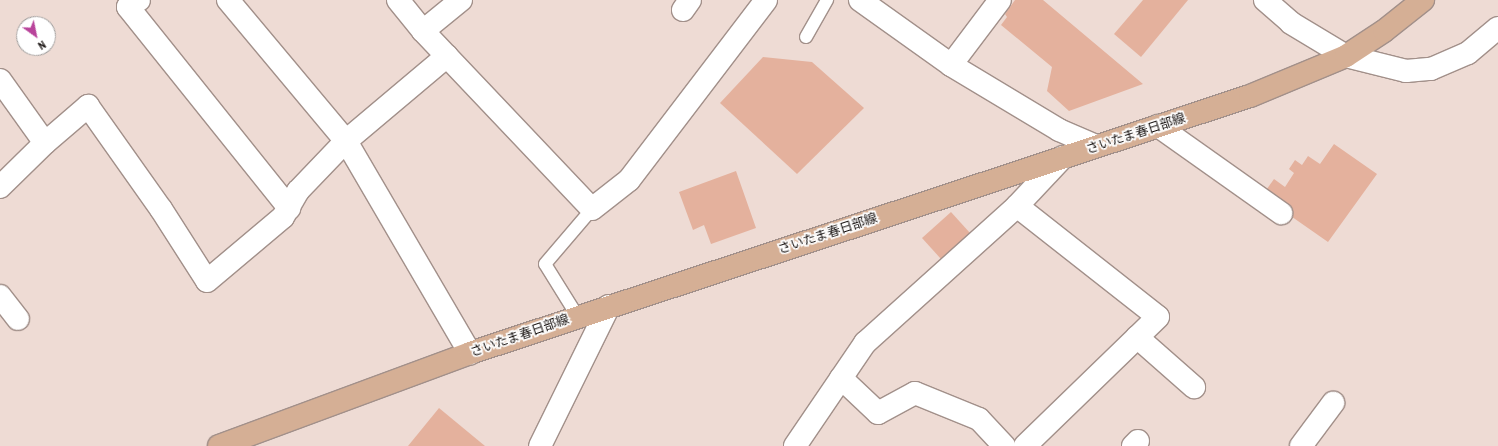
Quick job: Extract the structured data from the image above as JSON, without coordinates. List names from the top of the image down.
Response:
{
  "streets": {
    "main road": ["さいたま春日部線"]
  },
  "north": "bottom right"
}
